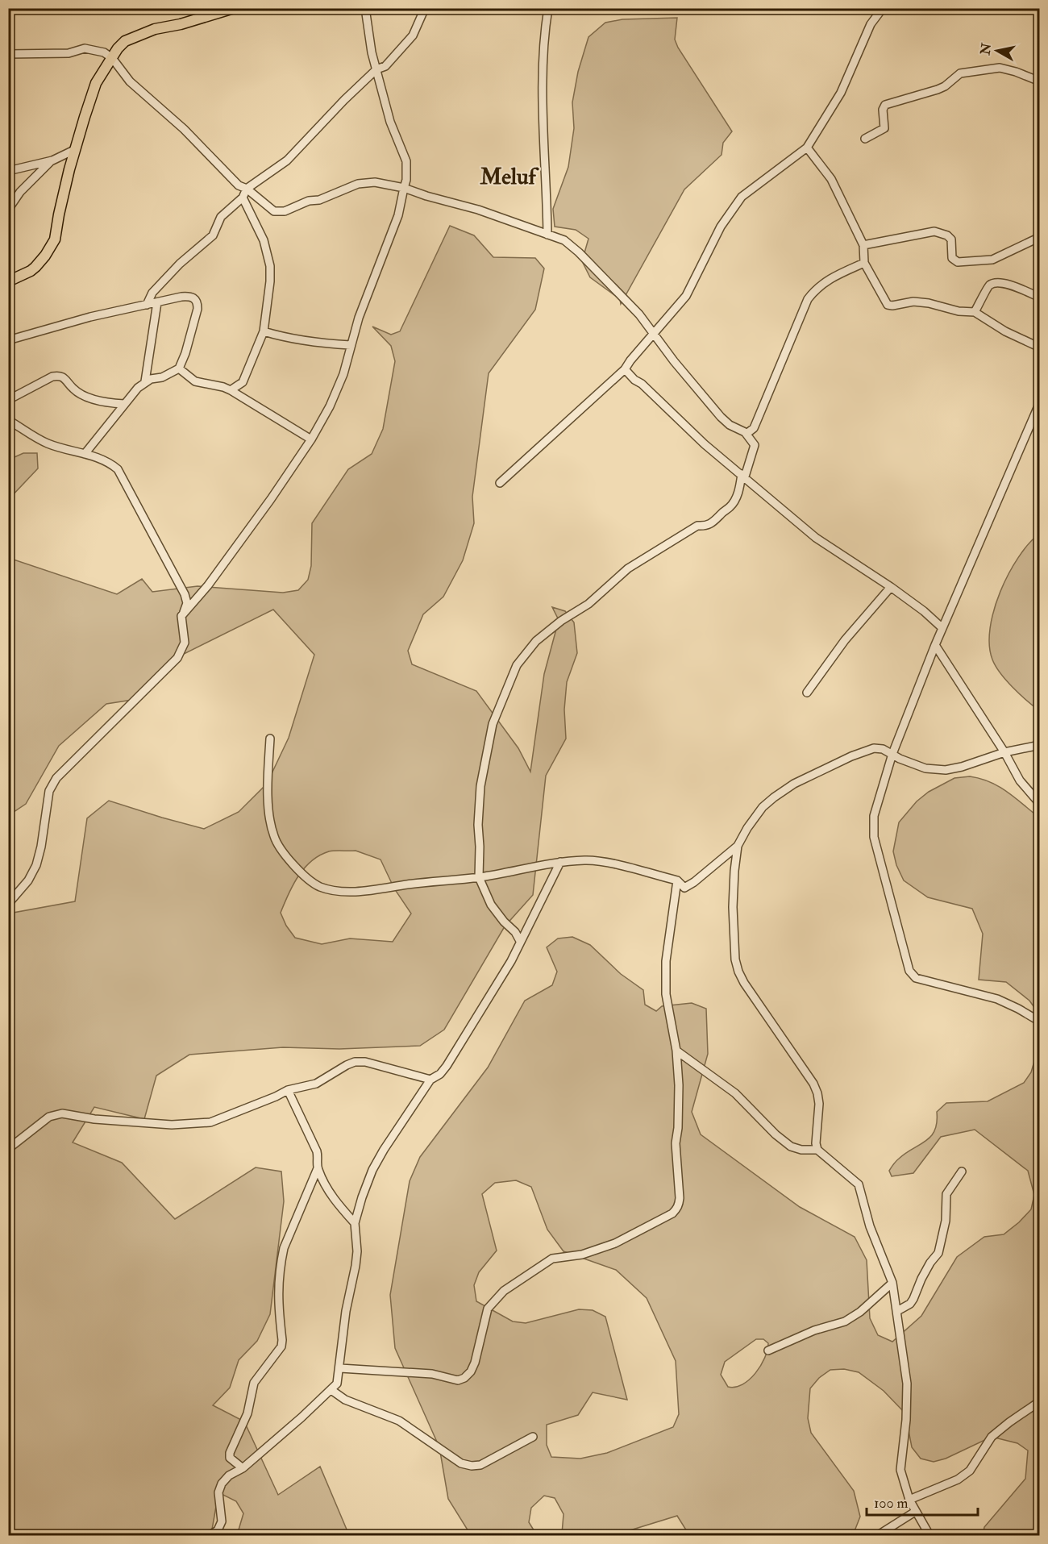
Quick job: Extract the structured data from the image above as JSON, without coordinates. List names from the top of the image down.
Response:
{
  "districts": ["Meluf"],
  "scale_bar": "100 m",
  "north": "left"
}
